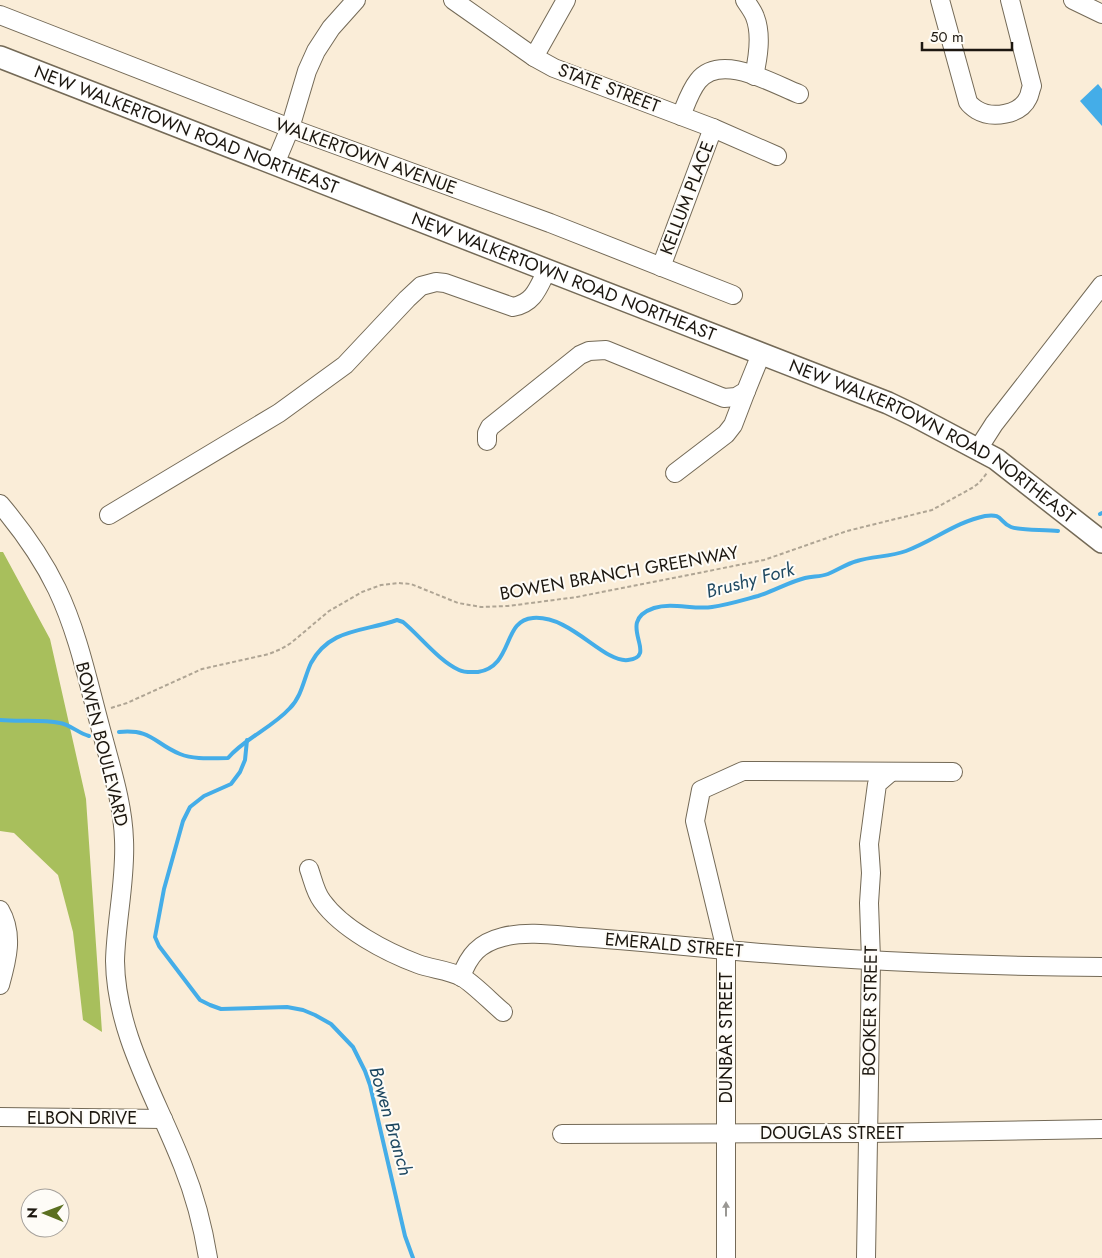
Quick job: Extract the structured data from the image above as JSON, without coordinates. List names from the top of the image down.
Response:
{
  "streets": {
    "main road": ["NEW WALKERTOWN ROAD NORTHEAST"],
    "street": [
      "STATE STREET",
      "WALKERTOWN AVENUE",
      "KELLUM PLACE",
      "BOWEN BOULEVARD",
      "EMERALD STREET",
      "BOOKER STREET",
      "DUNBAR STREET",
      "ELBON DRIVE",
      "DOUGLAS STREET"
    ],
    "path": ["BOWEN BRANCH GREENWAY"]
  },
  "crossings": [
    ["STATE STREET", "KELLUM PLACE"],
    ["WALKERTOWN AVENUE", "KELLUM PLACE"],
    ["BOWEN BRANCH GREENWAY", "BOWEN BOULEVARD"],
    ["BOWEN BOULEVARD", "ELBON DRIVE"],
    ["EMERALD STREET", "BOOKER STREET"],
    ["EMERALD STREET", "DUNBAR STREET"],
    ["BOOKER STREET", "DUNBAR STREET"],
    ["BOOKER STREET", "DOUGLAS STREET"],
    ["DUNBAR STREET", "DOUGLAS STREET"]
  ],
  "water": ["Brushy Fork", "Bowen Branch"],
  "scale_bar": "50 m",
  "north": "left"
}
